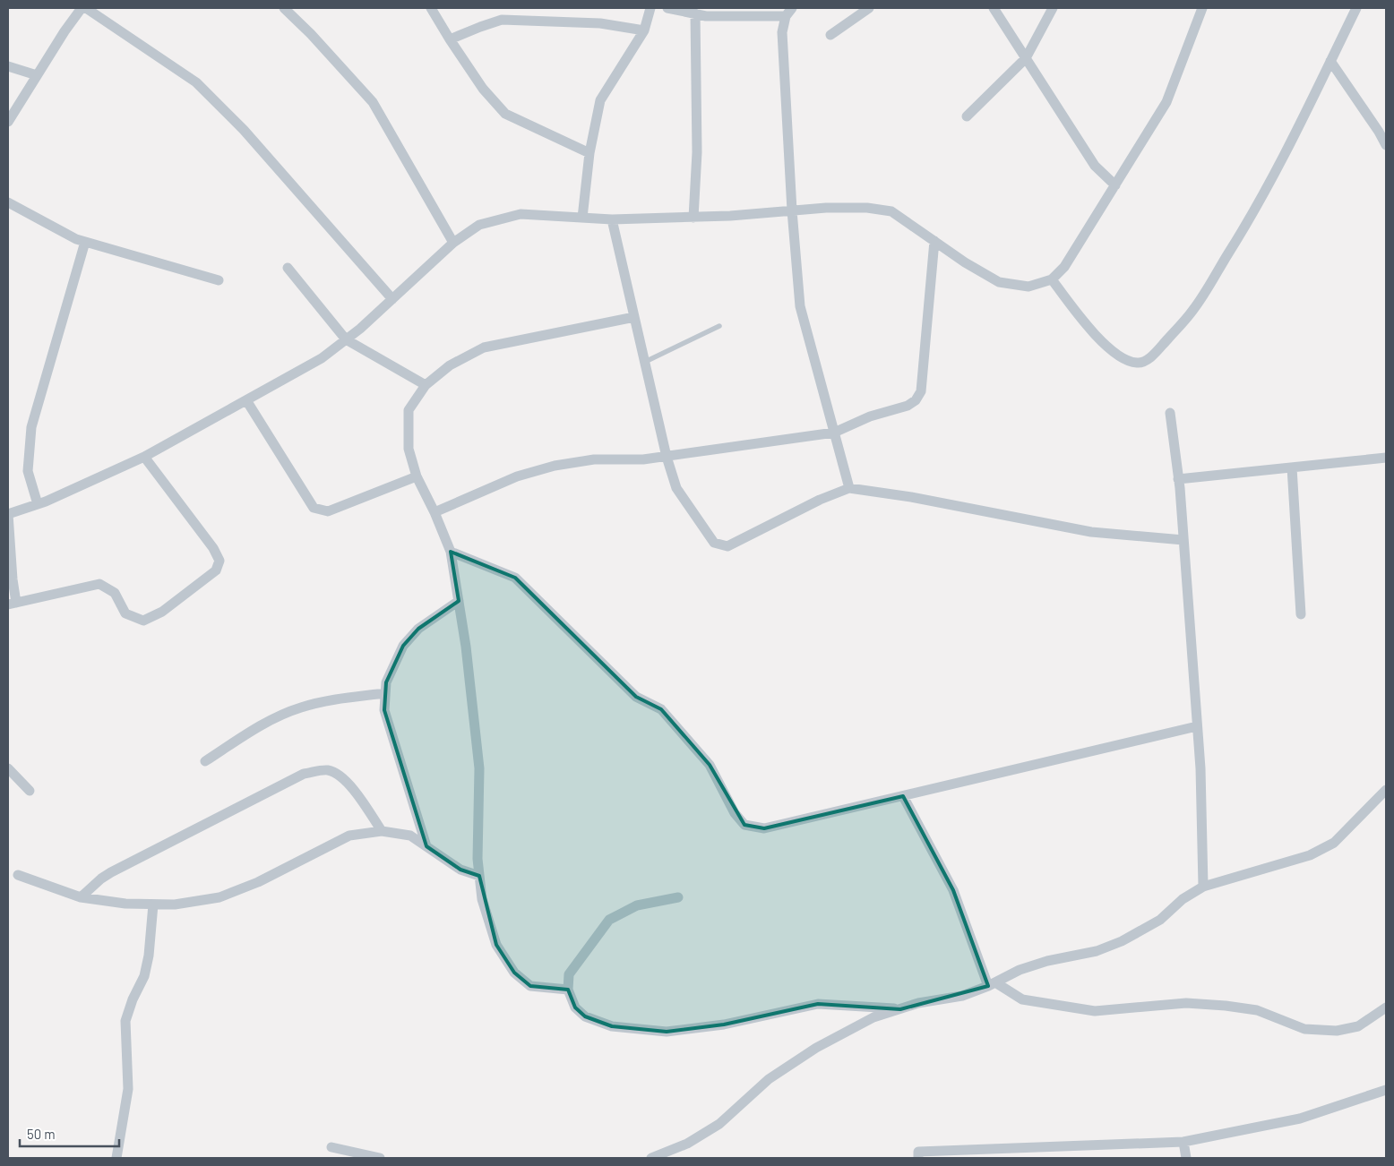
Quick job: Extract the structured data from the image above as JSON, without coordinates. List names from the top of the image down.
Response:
{
  "scale_bar": "50 m"
}
